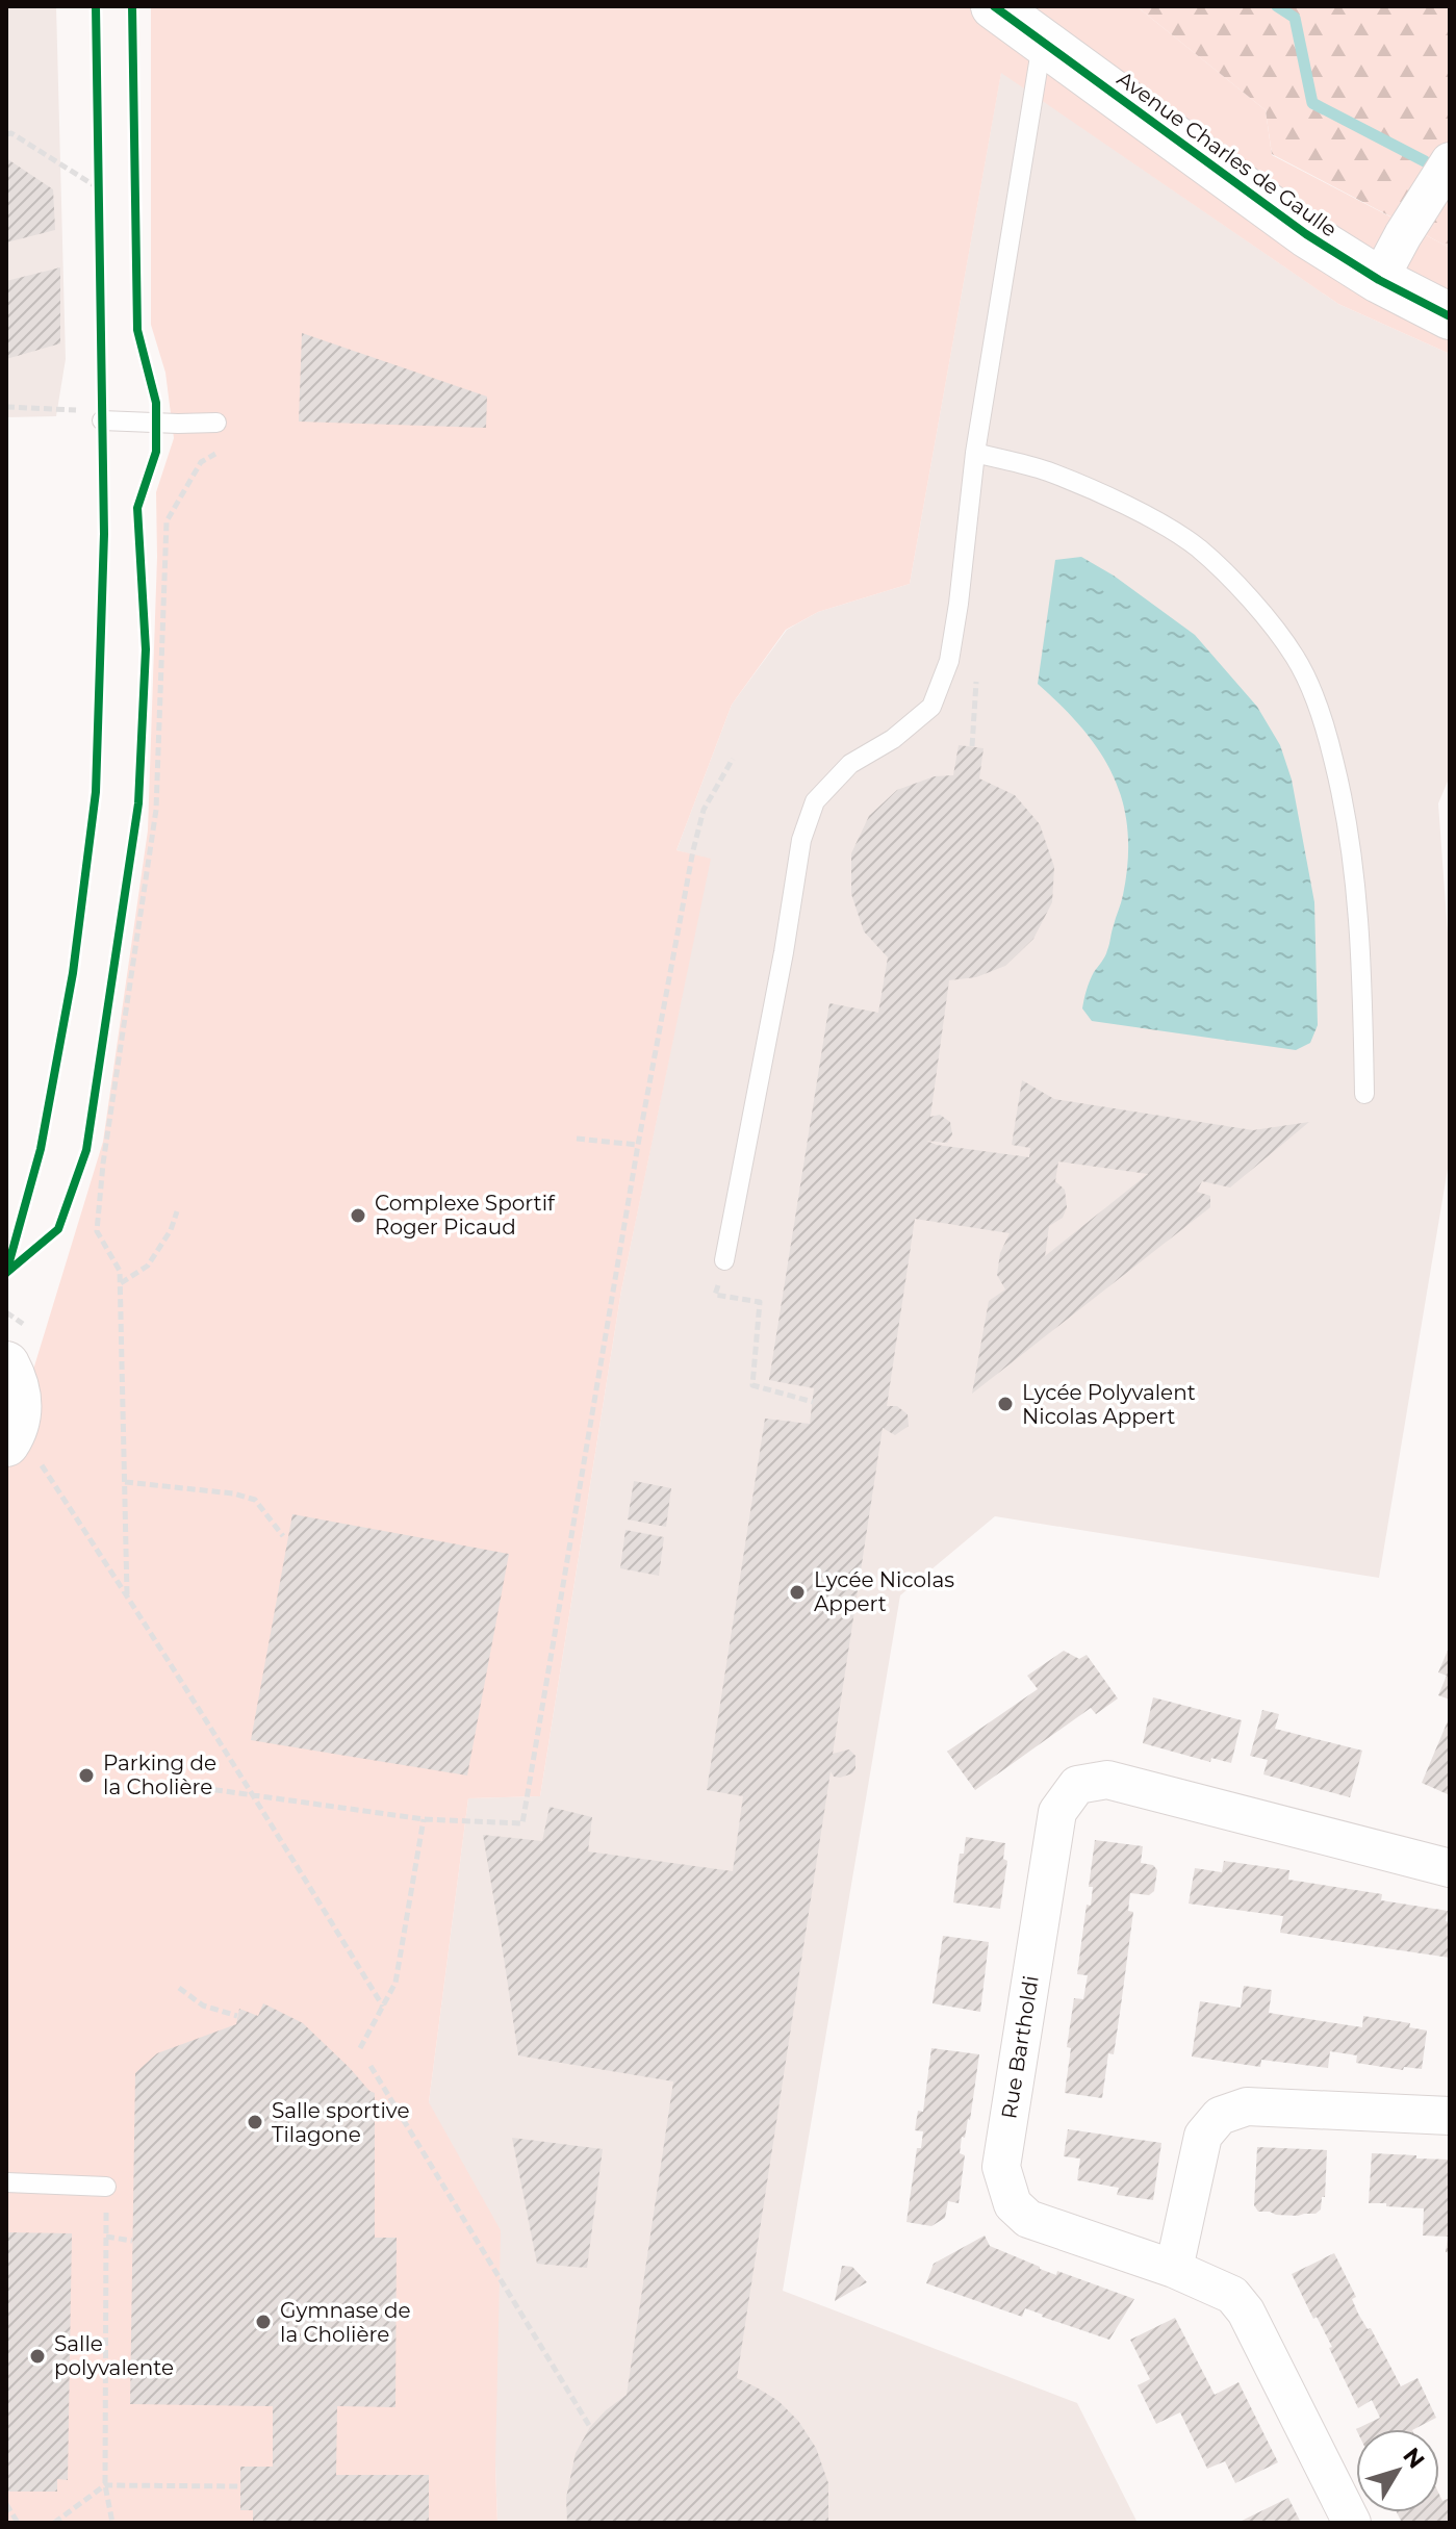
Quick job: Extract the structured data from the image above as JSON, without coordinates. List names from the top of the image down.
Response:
{
  "streets": {
    "street": ["Avenue Charles de Gaulle", "Rue Bartholdi"]
  },
  "places": [
    "Complexe Sportif Roger Picaud",
    "Lycée Polyvalent Nicolas Appert",
    "Lycée Nicolas Appert",
    "Parking de la Cholière",
    "Salle sportive Tilagone",
    "Gymnase de la Cholière",
    "Salle polyvalente"
  ],
  "north": "top right"
}
